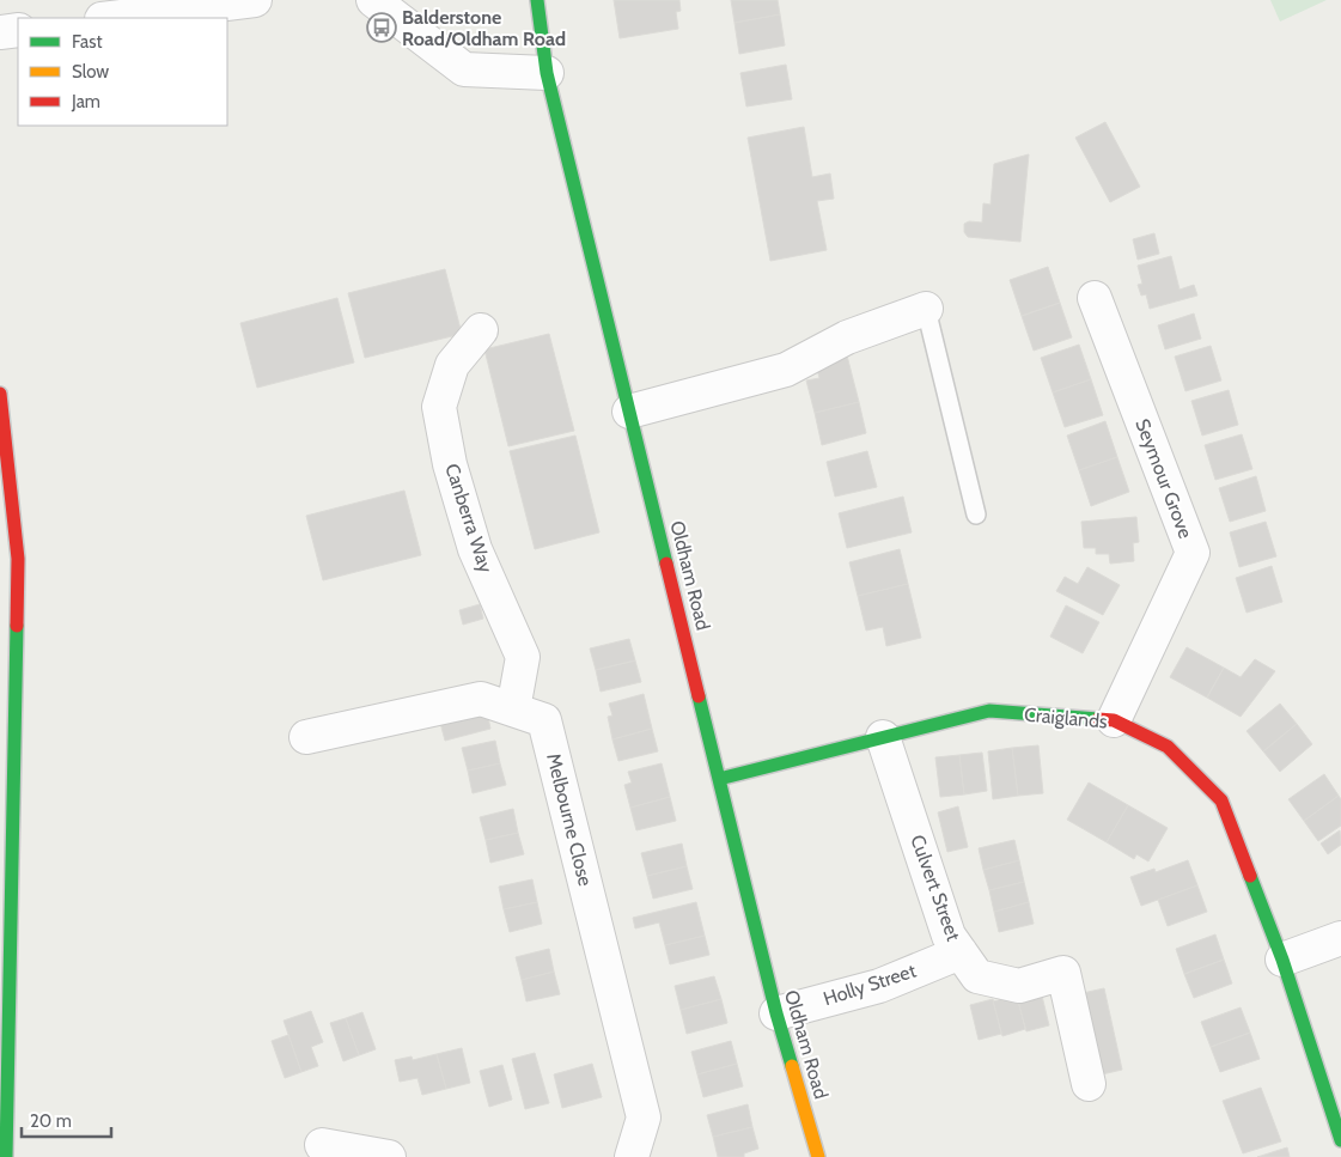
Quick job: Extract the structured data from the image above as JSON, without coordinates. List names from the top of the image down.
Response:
{
  "streets": {
    "street": [
      "Seymour Grove",
      "Canberra Way",
      "Oldham Road",
      "Craiglands",
      "Melbourne Close",
      "Culvert Street",
      "Holly Street"
    ]
  },
  "crossings": [
    ["Seymour Grove", "Craiglands"],
    ["Canberra Way", "Melbourne Close"],
    ["Oldham Road", "Craiglands"],
    ["Oldham Road", "Holly Street"],
    ["Craiglands", "Culvert Street"],
    ["Culvert Street", "Holly Street"]
  ],
  "places": {
    "bus stop": ["Balderstone Road/Oldham Road"]
  },
  "legend": ["Fast", "Slow", "Jam"],
  "scale_bar": "20 m"
}
